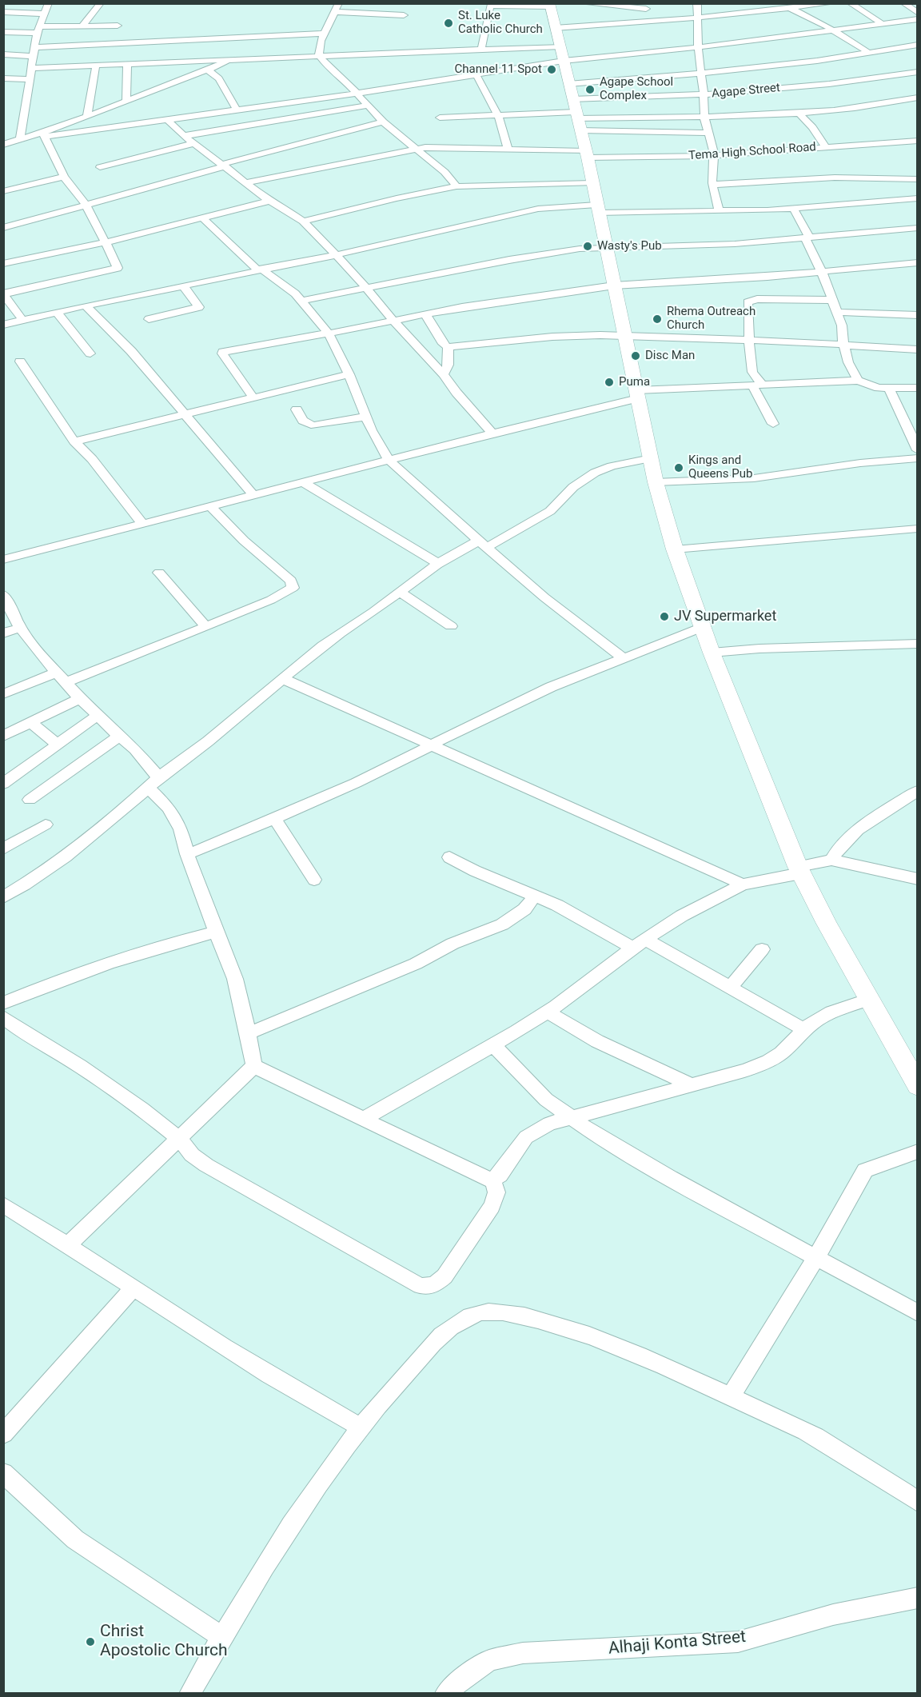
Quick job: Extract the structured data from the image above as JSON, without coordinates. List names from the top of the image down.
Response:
{
  "streets": {
    "street": ["Agape Street", "Tema High School Road", "Alhaji Konta Street"]
  },
  "places": [
    "St. Luke Catholic Church",
    "Channel 11 Spot",
    "Agape School Complex",
    "Wasty's Pub",
    "Rhema Outreach Church",
    "Disc Man",
    "Puma",
    "Kings and Queens Pub",
    "JV Supermarket",
    "Christ Apostolic Church"
  ]
}
